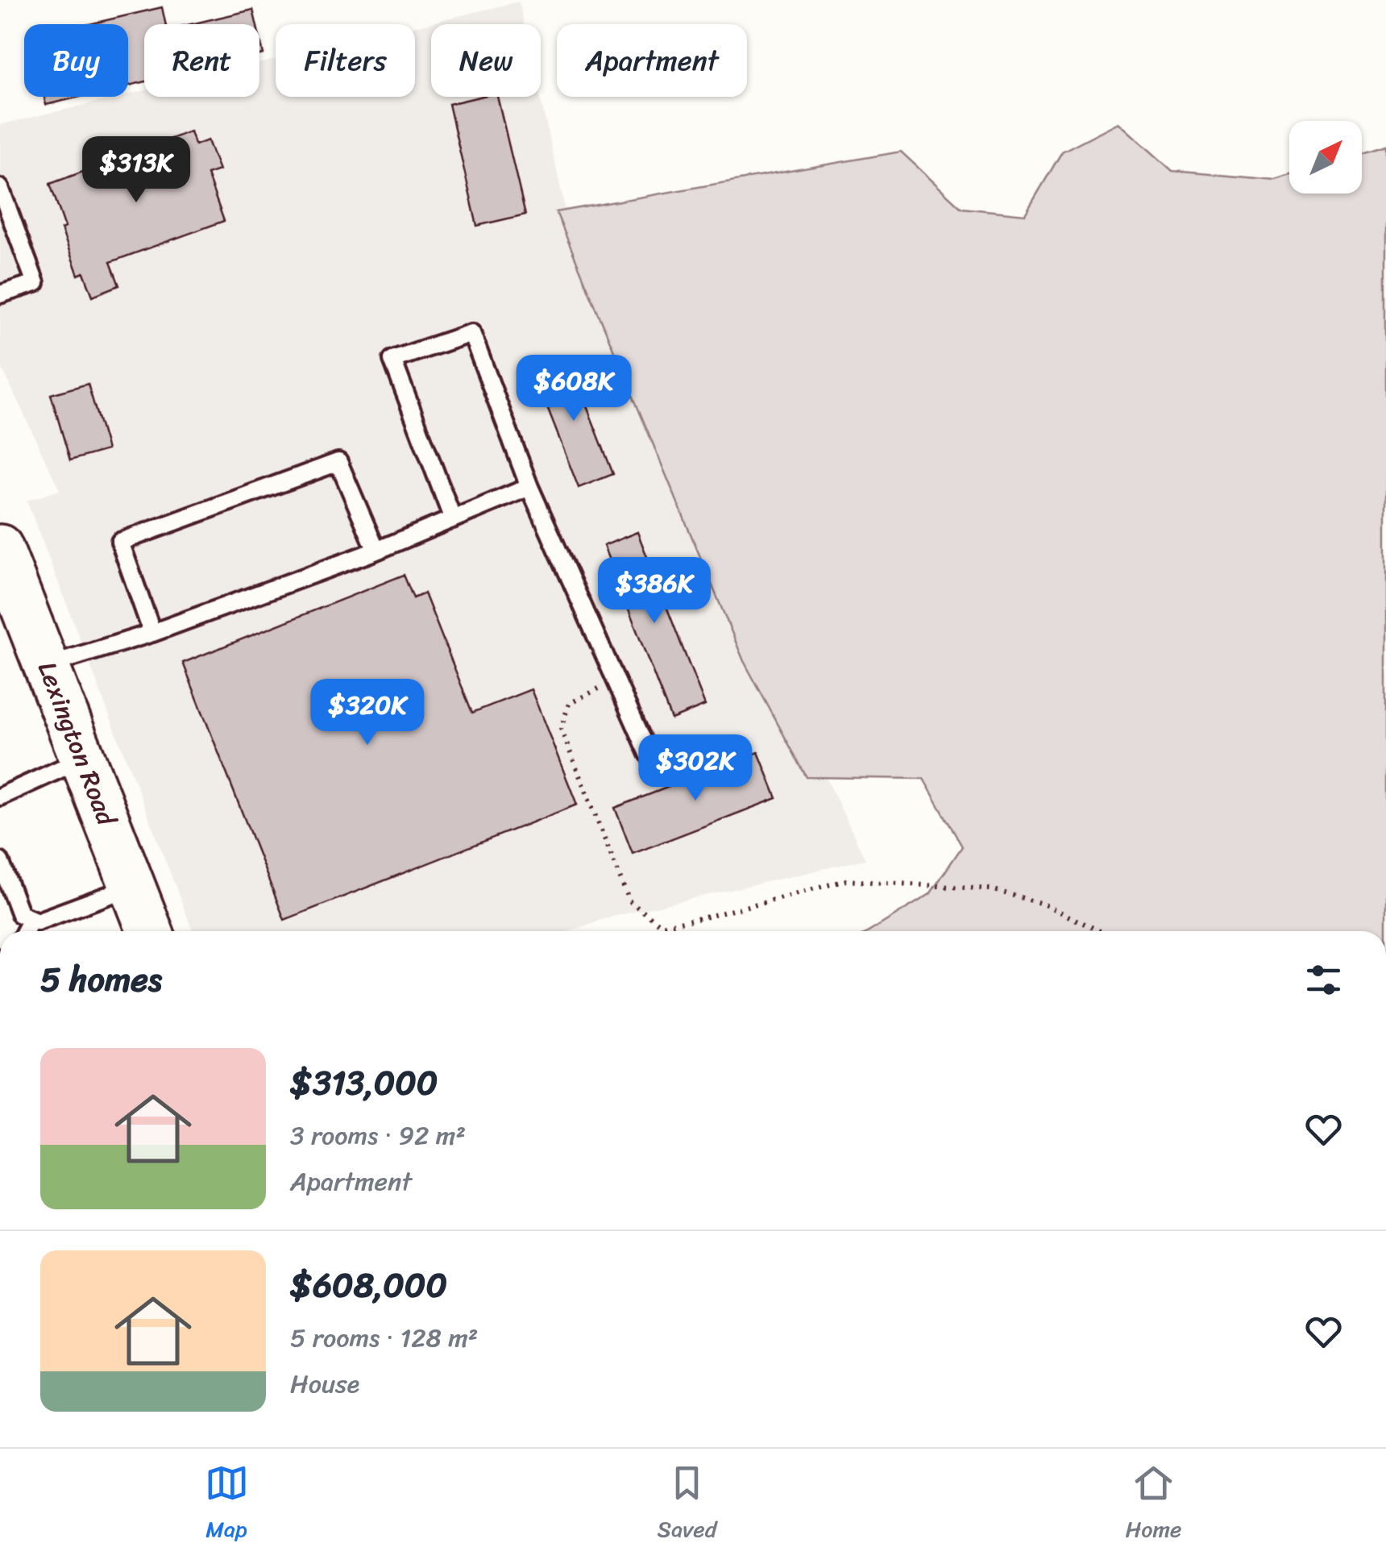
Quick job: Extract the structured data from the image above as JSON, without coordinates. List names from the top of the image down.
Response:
{
  "streets": {
    "highway": ["Lexington Road"]
  },
  "north": "top right",
  "page": {
    "chip": [
      "Buy",
      "Rent",
      "Filters",
      "New",
      "Apartment"
    ],
    "price": [
      "$313K",
      "$608K",
      "$386K",
      "$320K",
      "$302K"
    ],
    "heading": "5 homes",
    "list": [
      {
        "name": "$313,000",
        "note": "3 rooms · 92 m² · Apartment"
      },
      {
        "name": "$608,000",
        "note": "5 rooms · 128 m² · House"
      }
    ],
    "tabs": ["Map", "Saved", "Home"]
  }
}
